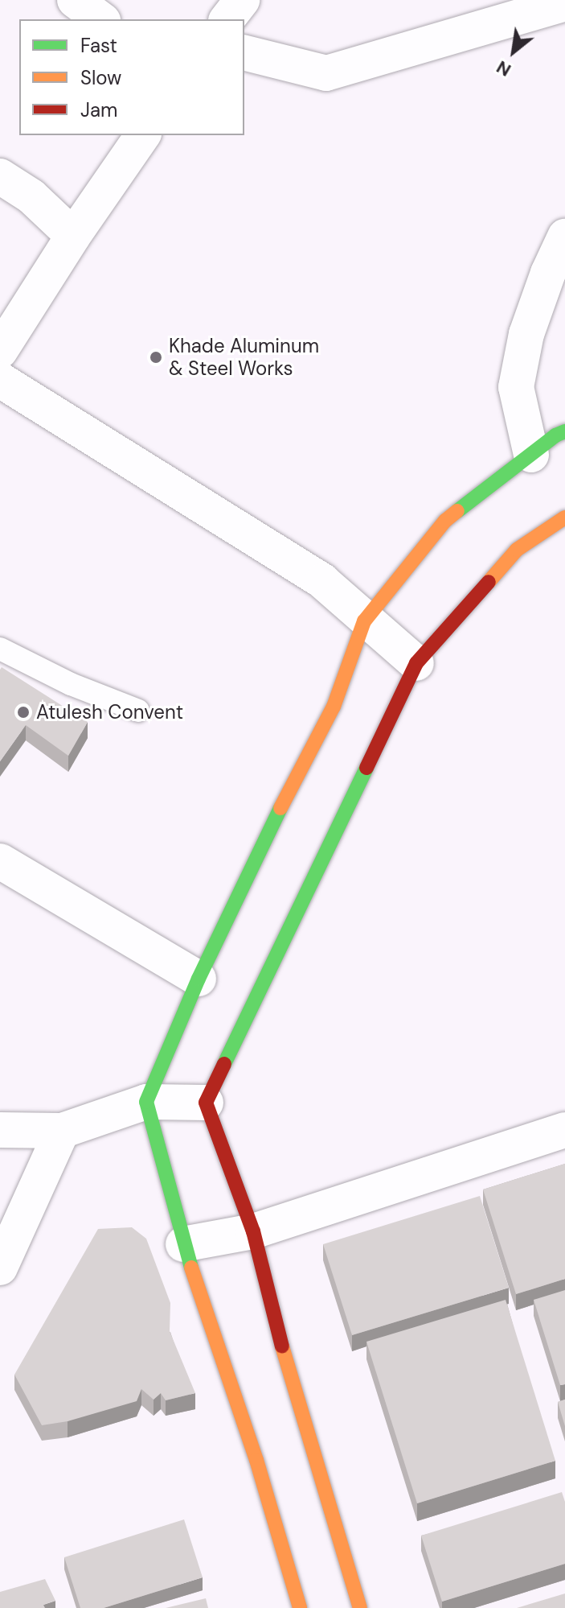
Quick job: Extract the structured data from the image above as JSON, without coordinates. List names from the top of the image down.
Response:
{
  "places": ["Khade Aluminum & Steel Works", "Atulesh Convent"],
  "legend": ["Fast", "Slow", "Jam"],
  "north": "bottom left"
}
